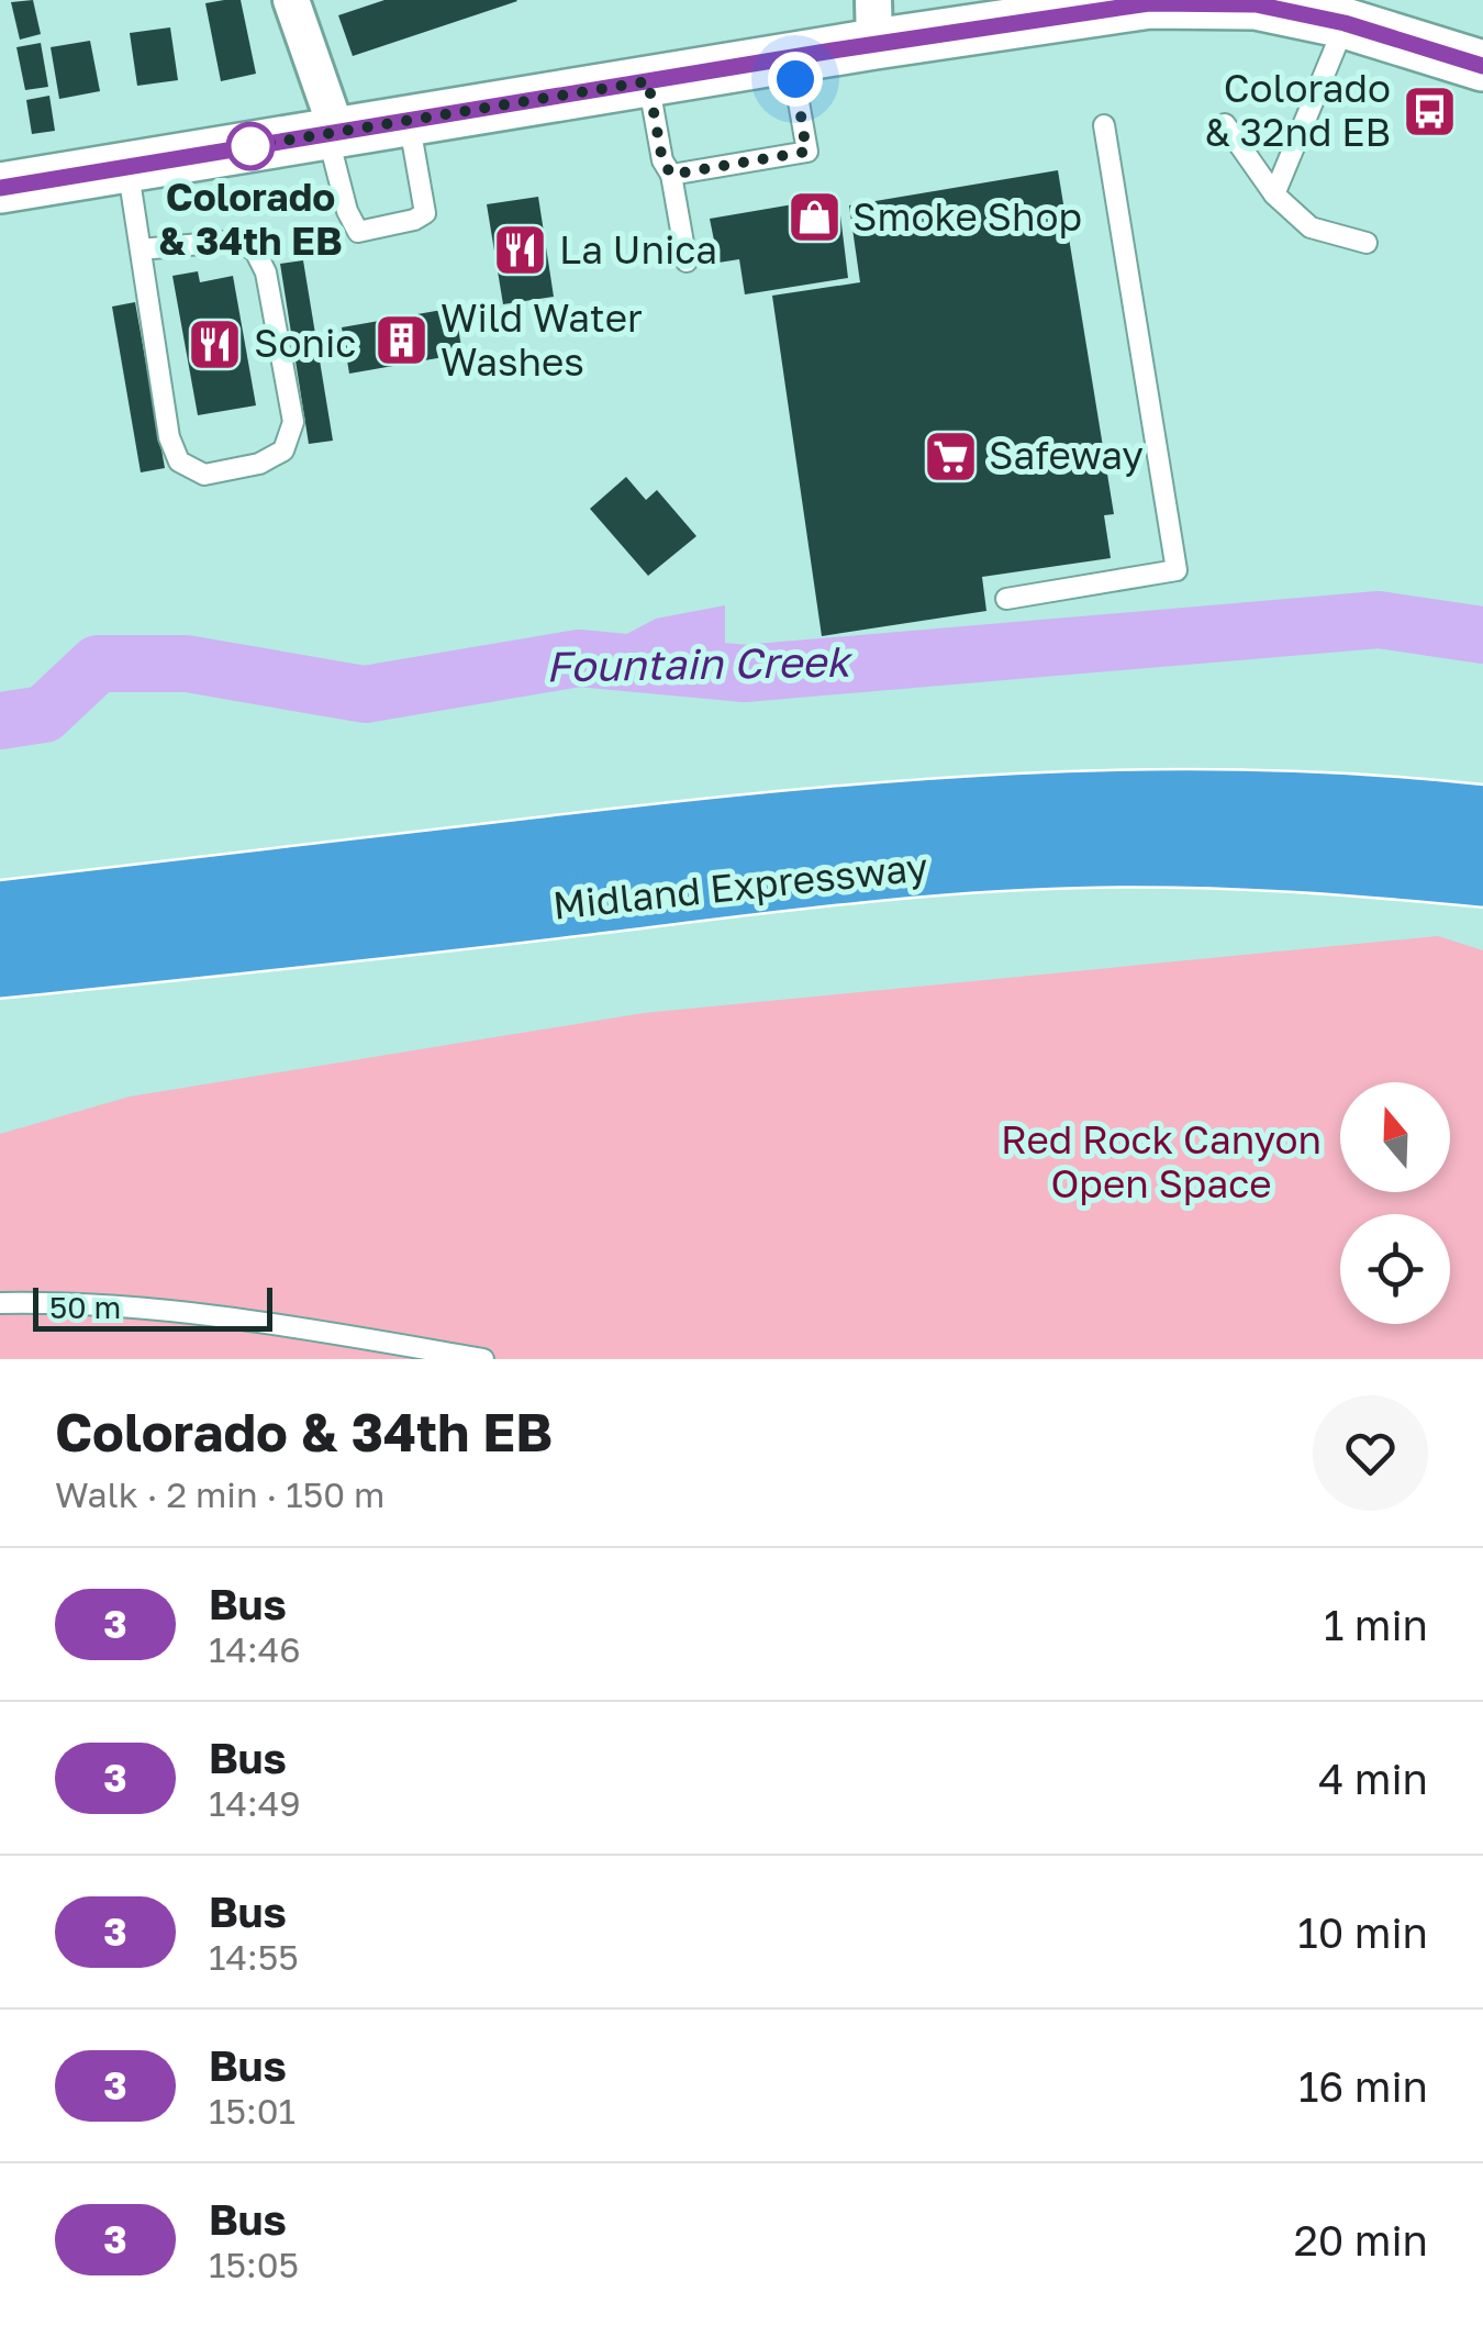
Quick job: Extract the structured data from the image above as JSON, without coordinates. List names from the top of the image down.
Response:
{
  "streets": {
    "highway": ["Midland Expressway"]
  },
  "water": ["Fountain Creek"],
  "parks": ["Red Rock Canyon Open Space"],
  "places": {
    "bus stop": ["Colorado & 32nd EB"],
    "other": ["Colorado & 34th EB"],
    "shop": ["Smoke Shop"],
    "restaurant": ["La Unica", "Sonic"],
    "building": ["Wild Water Washes"],
    "supermarket": ["Safeway"]
  },
  "lines": ["bus line 3"],
  "scale_bar": "50 m",
  "north": "top",
  "page": {
    "scale": "50 m",
    "heading": ["Colorado & 34th EB", "Walk · 2 min · 150 m"],
    "list": [
      {
        "mark": "3",
        "name": "Bus",
        "note": "14:46",
        "value": "1 min"
      },
      {
        "mark": "3",
        "name": "Bus",
        "note": "14:49",
        "value": "4 min"
      },
      {
        "mark": "3",
        "name": "Bus",
        "note": "14:55",
        "value": "10 min"
      },
      {
        "mark": "3",
        "name": "Bus",
        "note": "15:01",
        "value": "16 min"
      },
      {
        "mark": "3",
        "name": "Bus",
        "note": "15:05",
        "value": "20 min"
      }
    ]
  }
}
